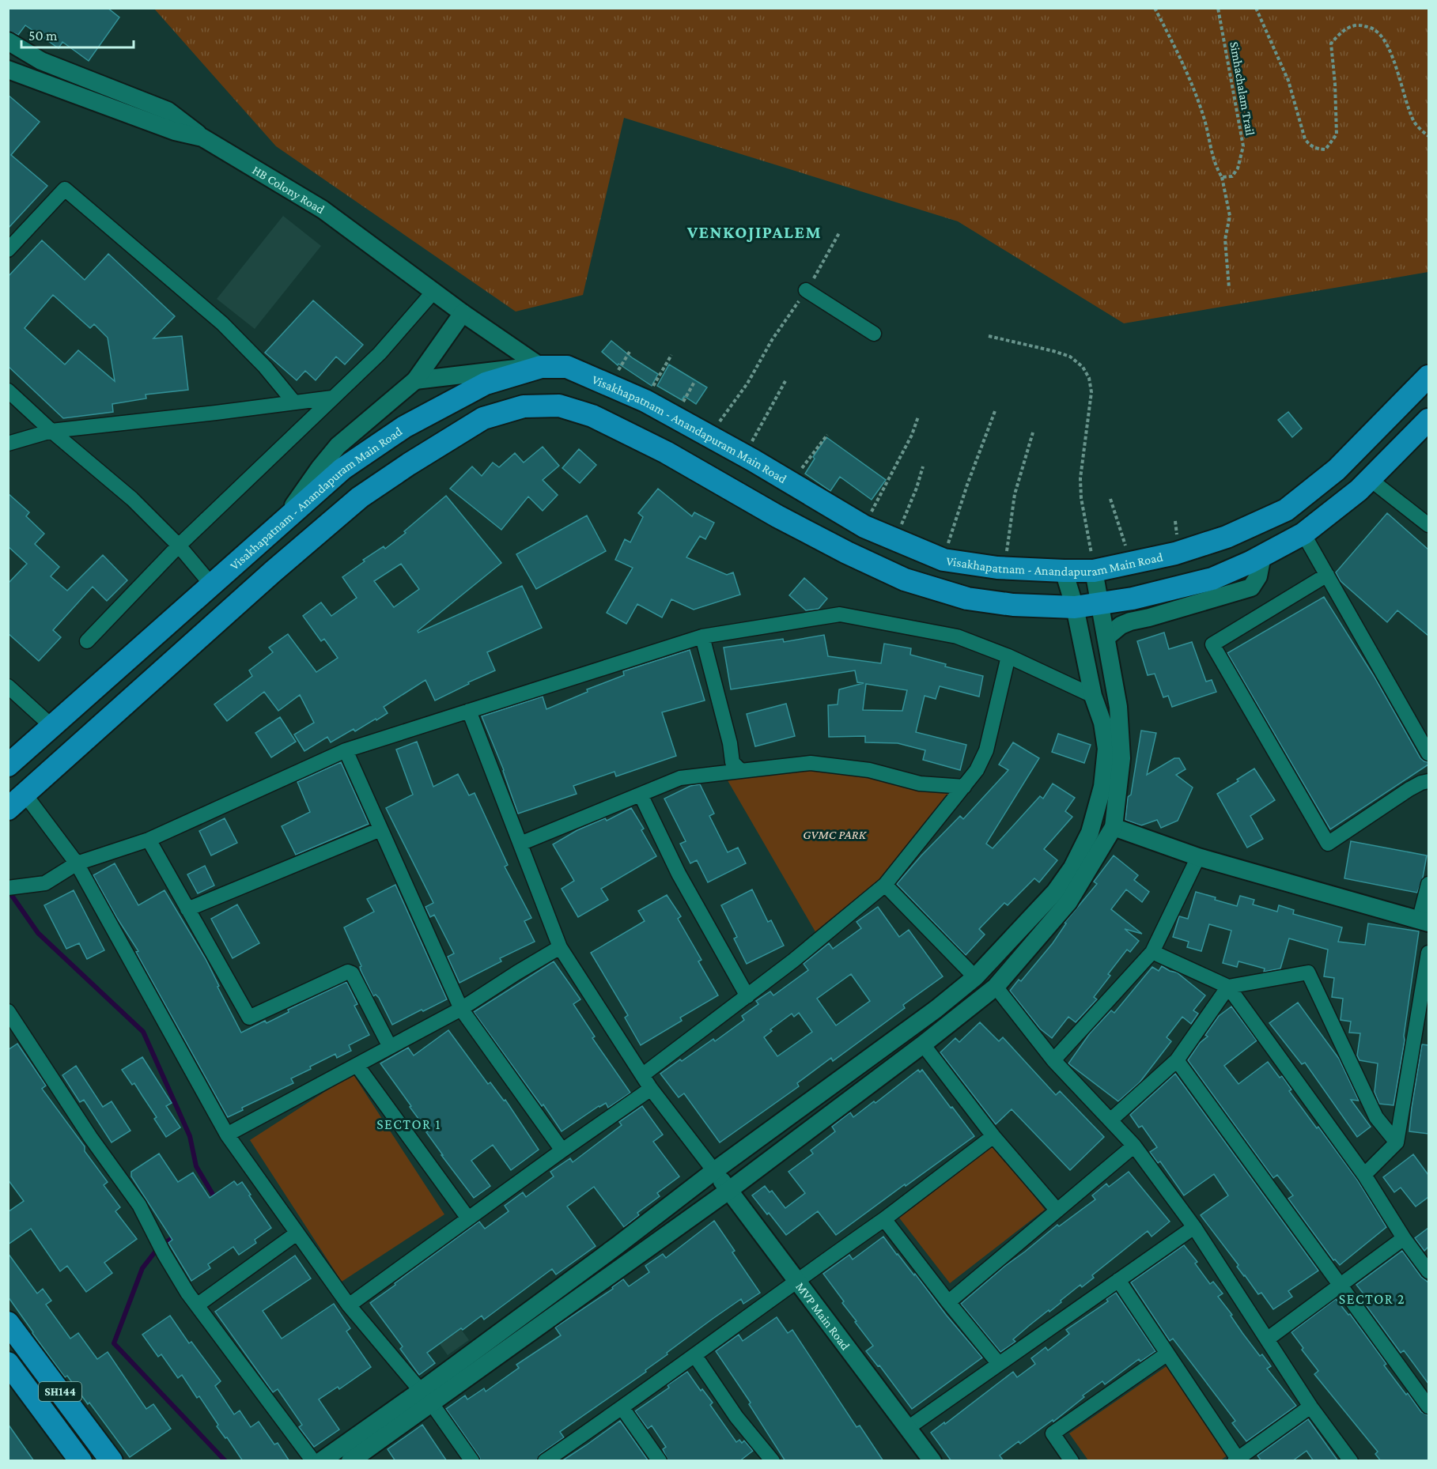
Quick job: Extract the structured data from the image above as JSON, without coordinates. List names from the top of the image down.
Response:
{
  "streets": {
    "main road": ["Visakhapatnam - Anandapuram Main Road", "SH144"],
    "street": ["HB Colony Road", "MVP Main Road"],
    "path": ["Simhachalam Trail"]
  },
  "crossings": [
    ["HB Colony Road", "Visakhapatnam - Anandapuram Main Road"]
  ],
  "districts": ["VENKOJIPALEM", "SECTOR 1", "SECTOR 2"],
  "parks": ["GVMC PARK"],
  "scale_bar": "50 m"
}
